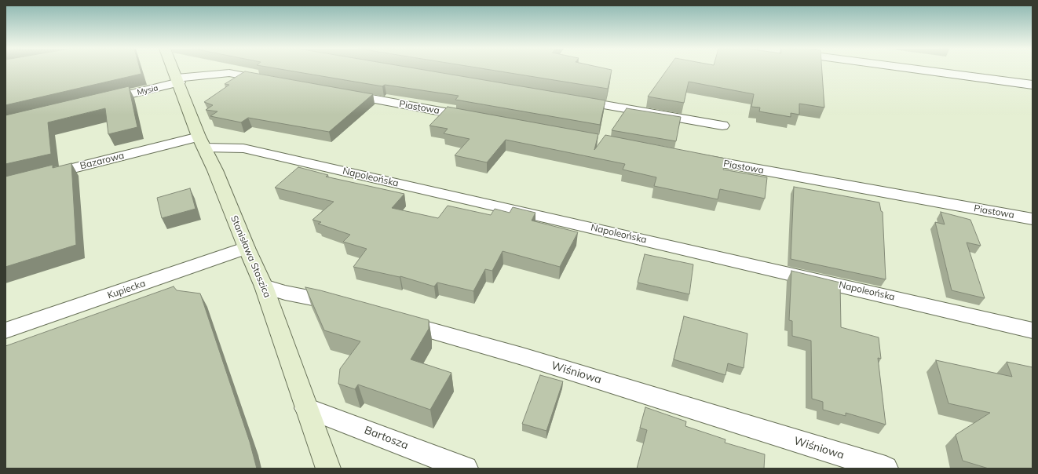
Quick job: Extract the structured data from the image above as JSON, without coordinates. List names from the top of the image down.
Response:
{
  "streets": {
    "main road": ["Stanisława Staszica"],
    "street": [
      "Mysia",
      "Piastowa",
      "Bazarowa",
      "Napoleońska",
      "Kupiecka",
      "Wiśniowa",
      "Bartosza"
    ]
  },
  "crossings": [
    ["Mysia", "Stanisława Staszica"],
    ["Bazarowa", "Napoleońska"],
    ["Bazarowa", "Stanisława Staszica"],
    ["Napoleońska", "Stanisława Staszica"],
    ["Stanisława Staszica", "Kupiecka"],
    ["Stanisława Staszica", "Bartosza"]
  ]
}
